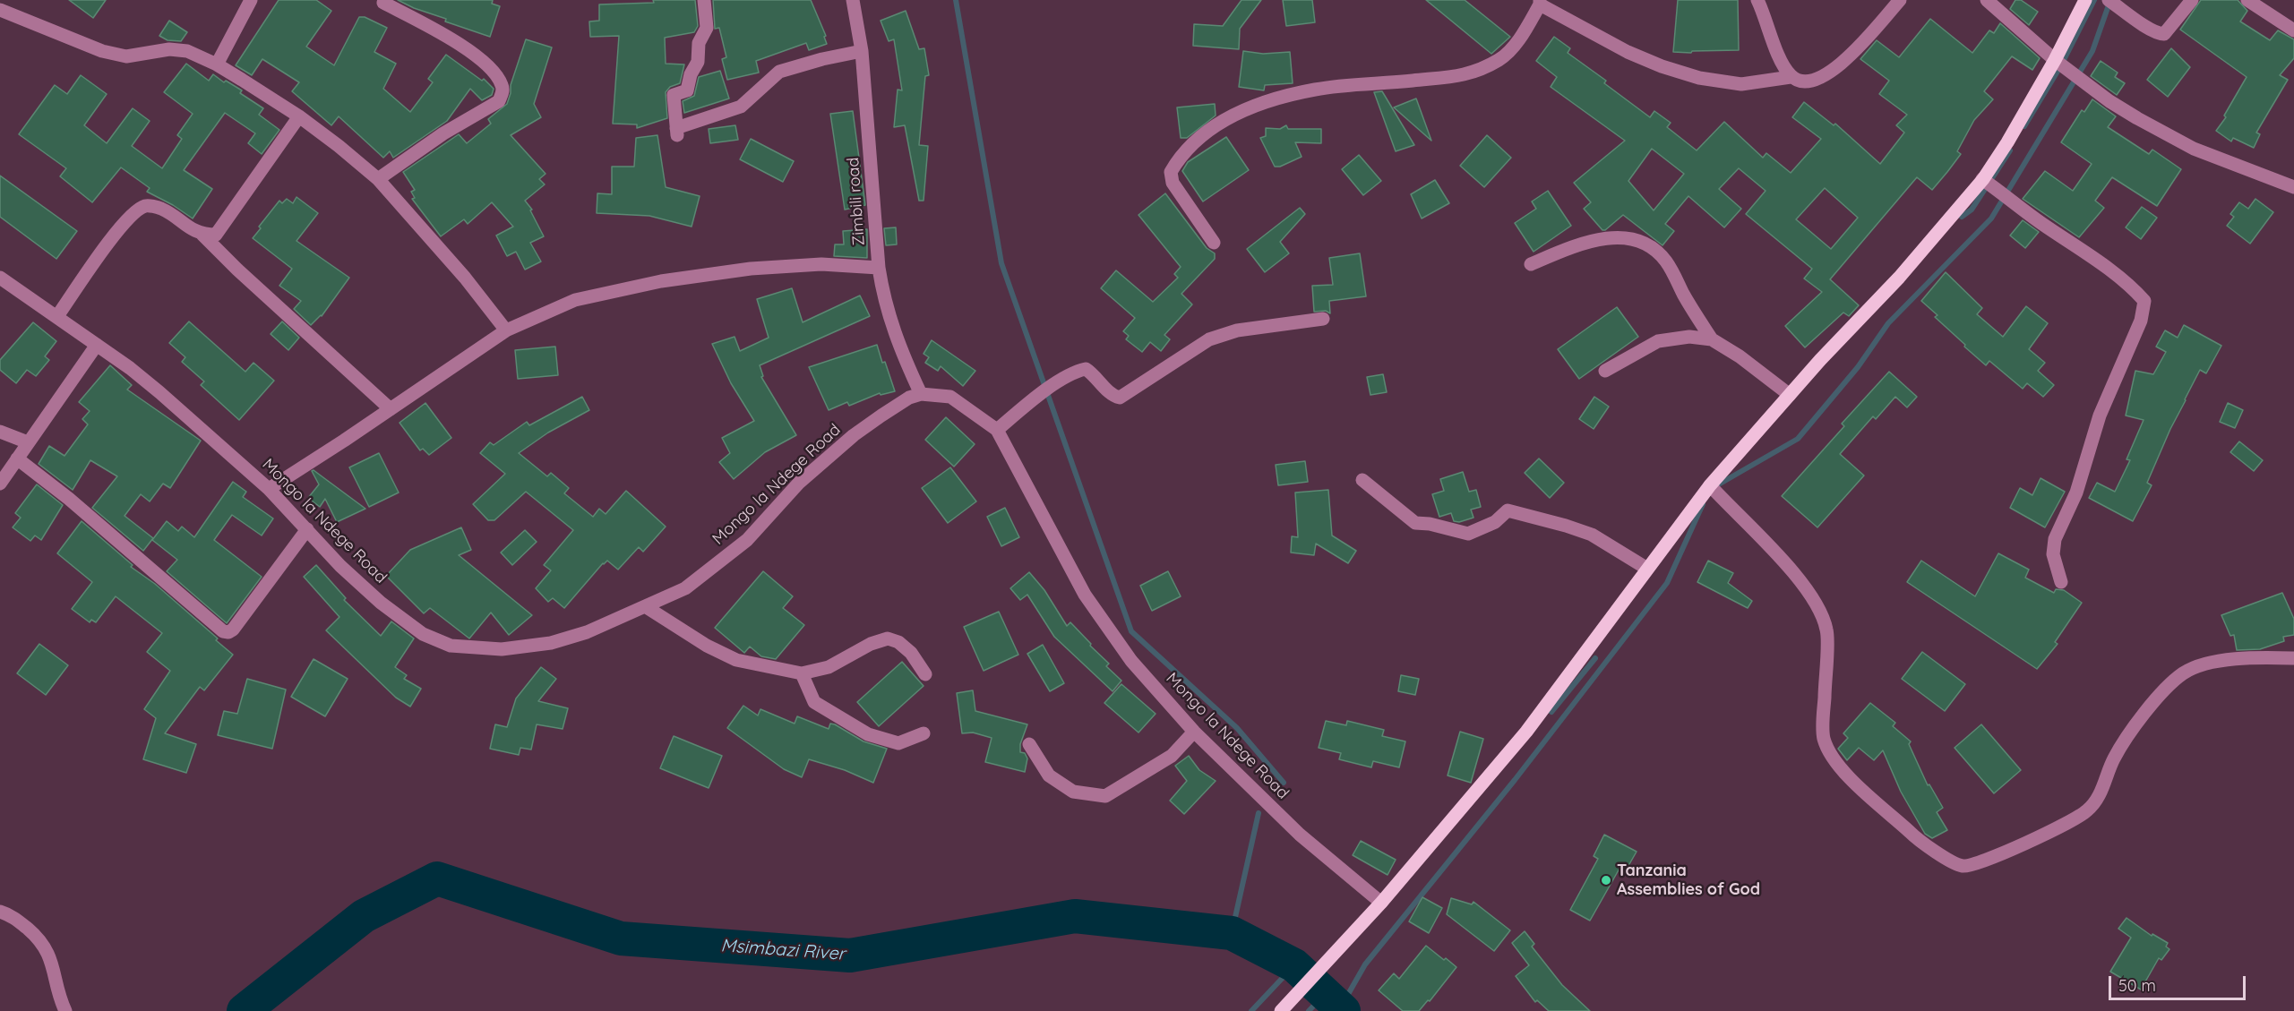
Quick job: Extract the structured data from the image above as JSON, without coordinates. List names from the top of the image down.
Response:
{
  "streets": {
    "street": ["Zimbili road", "Mongo la Ndege Road"]
  },
  "crossings": [
    ["Zimbili road", "Mongo la Ndege Road"]
  ],
  "water": ["Msimbazi River"],
  "places": ["Tanzania Assemblies of God"],
  "scale_bar": "50 m"
}
